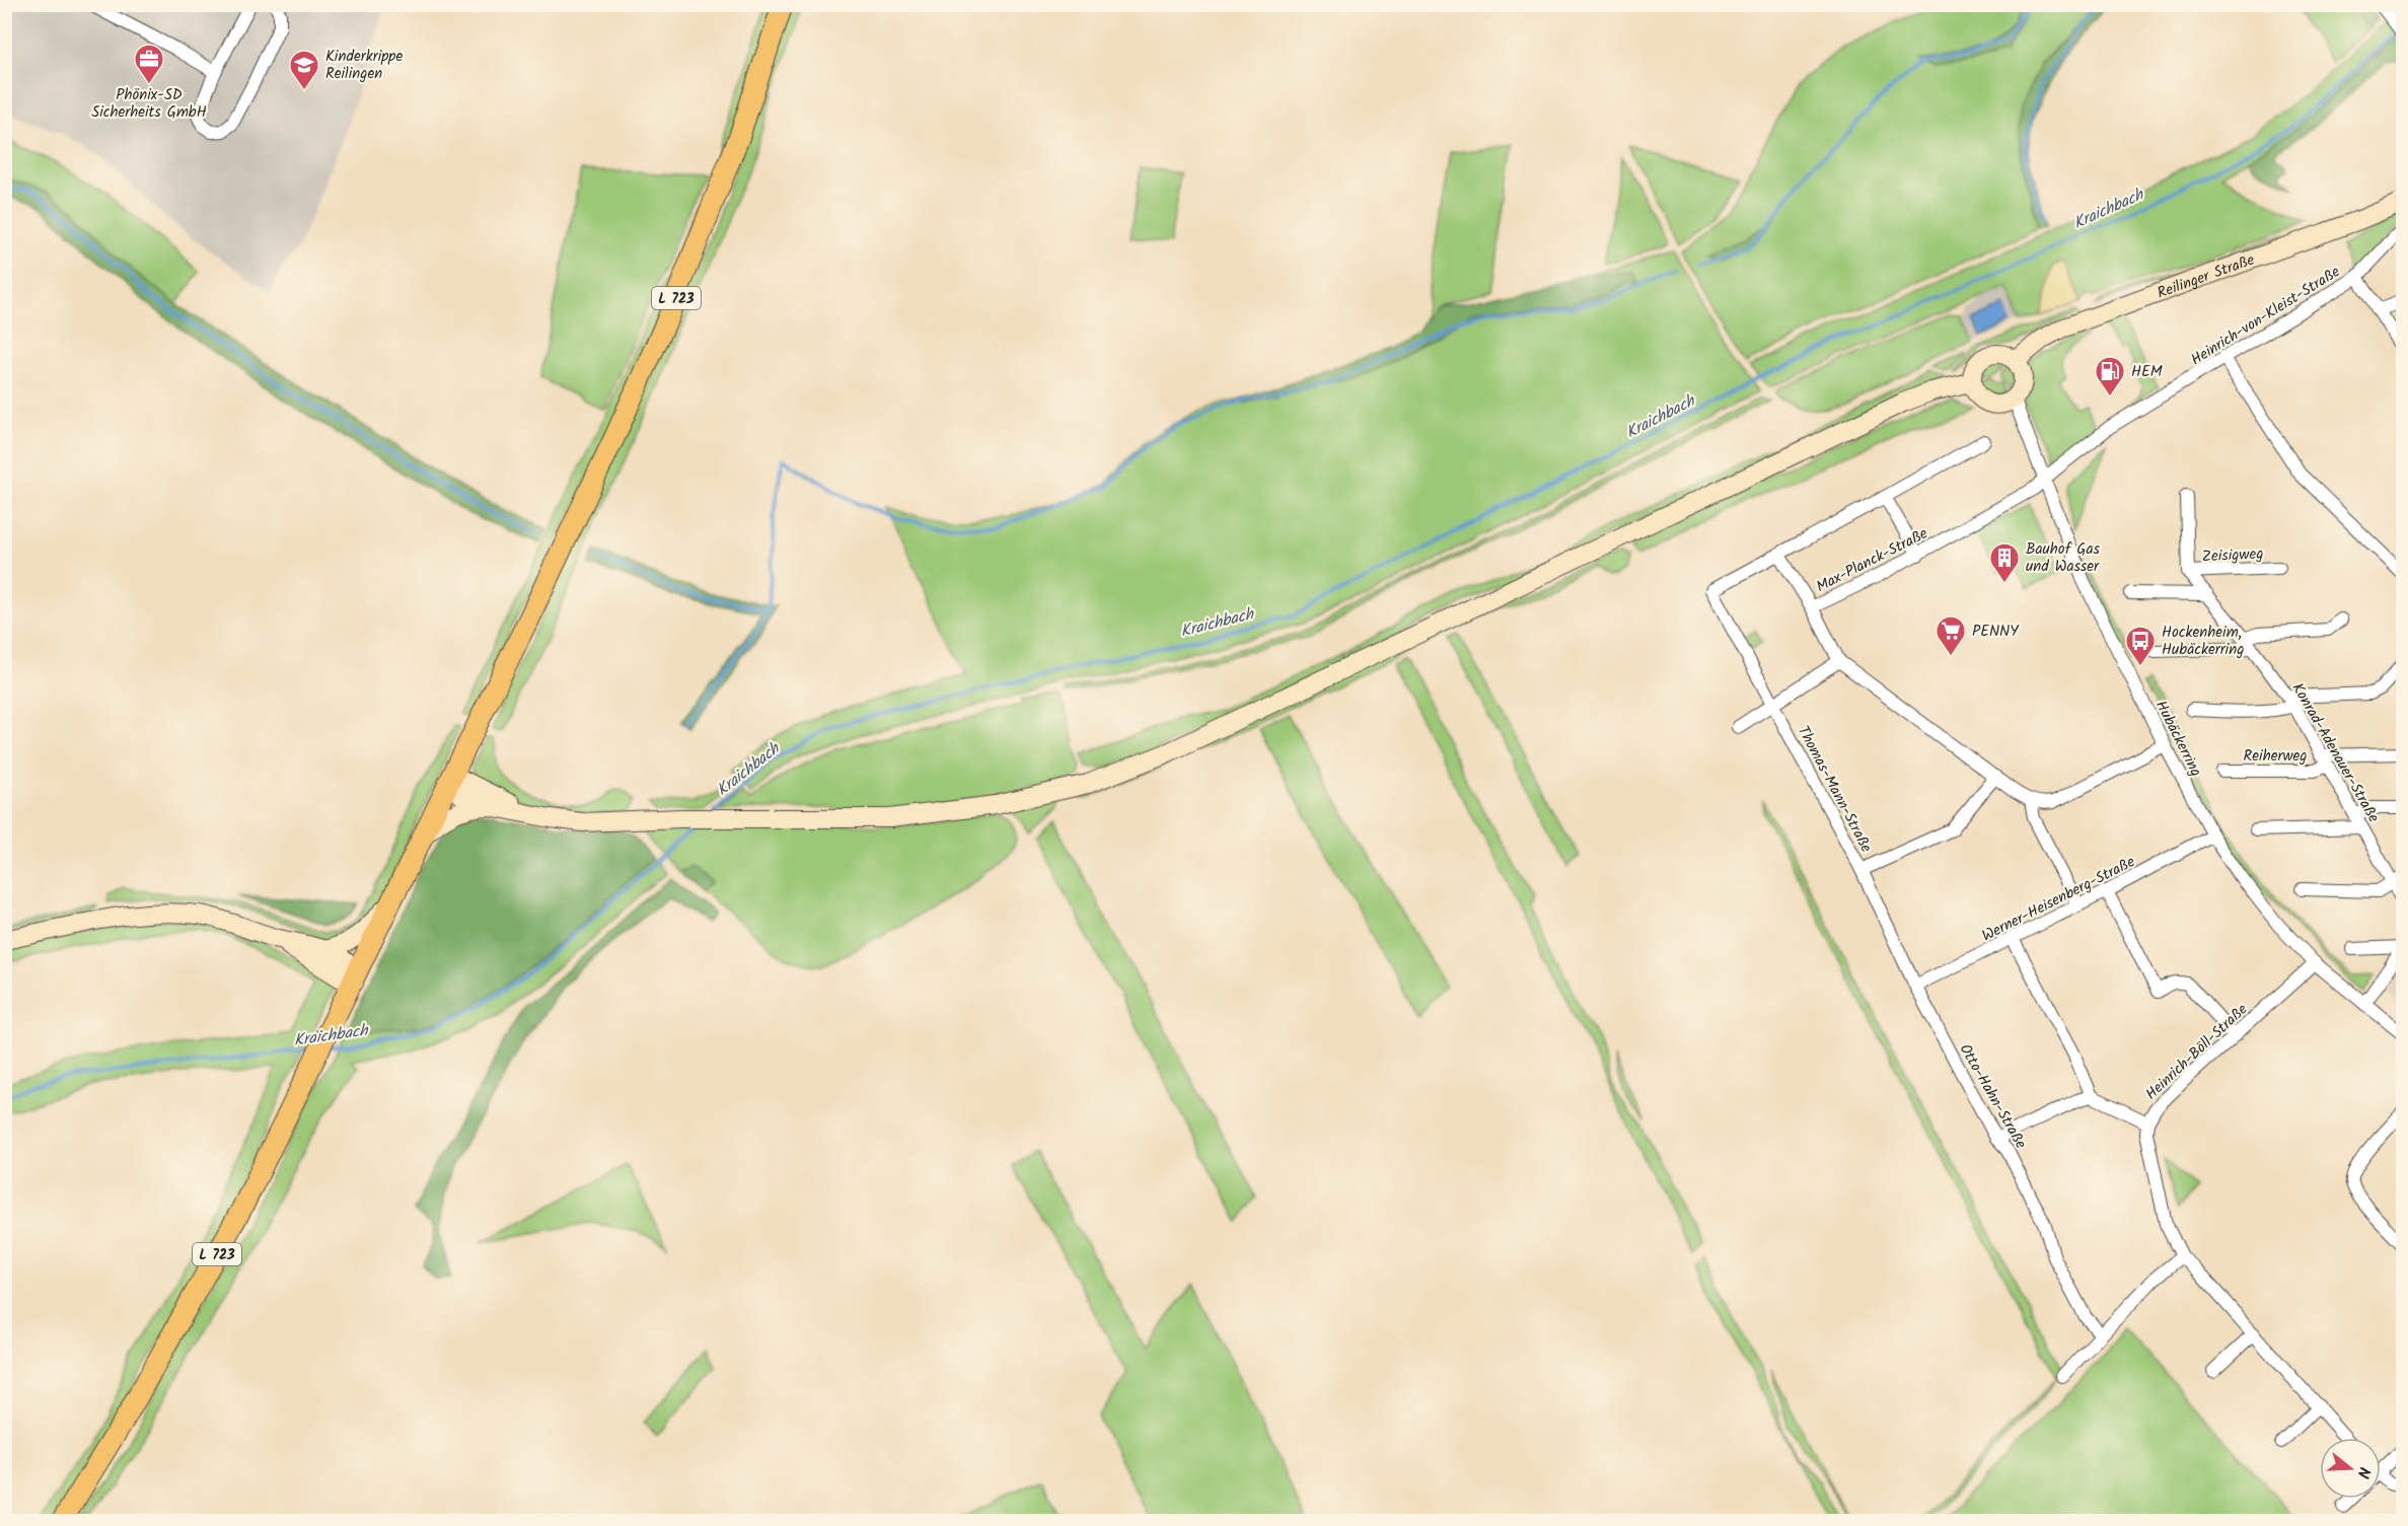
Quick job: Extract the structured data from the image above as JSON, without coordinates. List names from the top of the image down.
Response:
{
  "streets": {
    "main road": ["Reilinger Straße", "L 723"],
    "street": [
      "Heinrich-von-Kleist-Straße",
      "Zeisigweg",
      "Max-Planck-Straße",
      "Hubäckerring",
      "Konrad-Adenauer-Straße",
      "Reiherweg",
      "Thomas-Mann-Straße",
      "Werner-Heisenberg-Straße",
      "Heinrich-Böll-Straße",
      "Otto-Hahn-Straße"
    ]
  },
  "crossings": [
    ["Reilinger Straße", "Hubäckerring"],
    ["Heinrich-von-Kleist-Straße", "Max-Planck-Straße"],
    ["Heinrich-von-Kleist-Straße", "Hubäckerring"],
    ["Zeisigweg", "Konrad-Adenauer-Straße"],
    ["Max-Planck-Straße", "Hubäckerring"],
    ["Max-Planck-Straße", "Thomas-Mann-Straße"],
    ["Hubäckerring", "Werner-Heisenberg-Straße"],
    ["Hubäckerring", "Heinrich-Böll-Straße"],
    ["Konrad-Adenauer-Straße", "Reiherweg"],
    ["Thomas-Mann-Straße", "Otto-Hahn-Straße"],
    ["Werner-Heisenberg-Straße", "Otto-Hahn-Straße"]
  ],
  "water": ["Kraichbach"],
  "places": {
    "office": ["Phönix-SD Sicherheits GmbH"],
    "school or university": ["Kinderkrippe Reilingen"],
    "fuel station": ["HEM"],
    "building": ["Bauhof Gas und Wasser"],
    "supermarket": ["PENNY"],
    "bus stop": ["Hockenheim, Hubäckerring"]
  },
  "north": "right"
}
